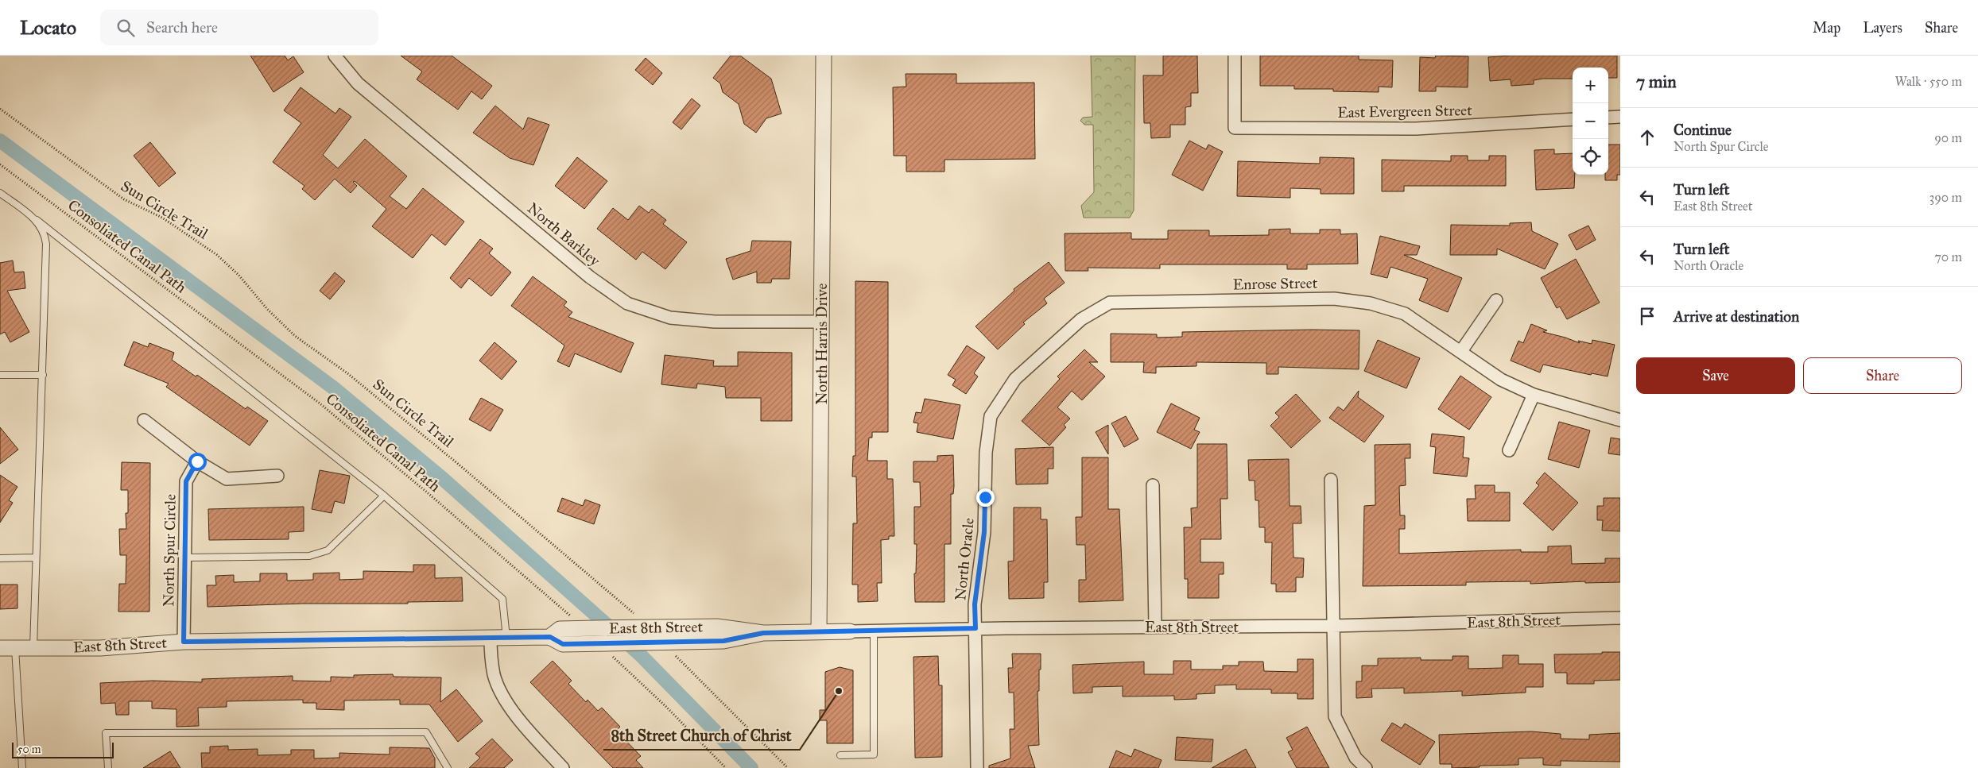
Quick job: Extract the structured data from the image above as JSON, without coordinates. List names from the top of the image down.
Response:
{
  "streets": {
    "street": [
      "East Evergreen Street",
      "North Barkley",
      "Enrose Street",
      "North Harris Drive",
      "North Spur Circle",
      "North Oracle",
      "East 8th Street"
    ],
    "path": ["Sun Circle Trail", "Consoliated Canal Path"]
  },
  "crossings": [
    ["Sun Circle Trail", "East 8th Street"],
    ["North Barkley", "North Harris Drive"],
    ["Consoliated Canal Path", "East 8th Street"],
    ["Enrose Street", "North Oracle"],
    ["North Harris Drive", "East 8th Street"],
    ["North Spur Circle", "East 8th Street"],
    ["North Oracle", "East 8th Street"]
  ],
  "places": ["8th Street Church of Christ"],
  "scale_bar": "50 m",
  "page": {
    "header": "Locato",
    "search": "Search here",
    "nav": ["Map", "Layers", "Share"],
    "heading": ["7 min", "Walk · 550 m"],
    "map_buttons": ["+", "−"],
    "list": [
      ["Continue", "North Spur Circle", "90 m"],
      ["Turn left", "East 8th Street", "390 m"],
      ["Turn left", "North Oracle", "70 m"],
      "Arrive at destination"
    ],
    "buttons": ["Save", "Share"],
    "scale": "50 m"
  }
}
